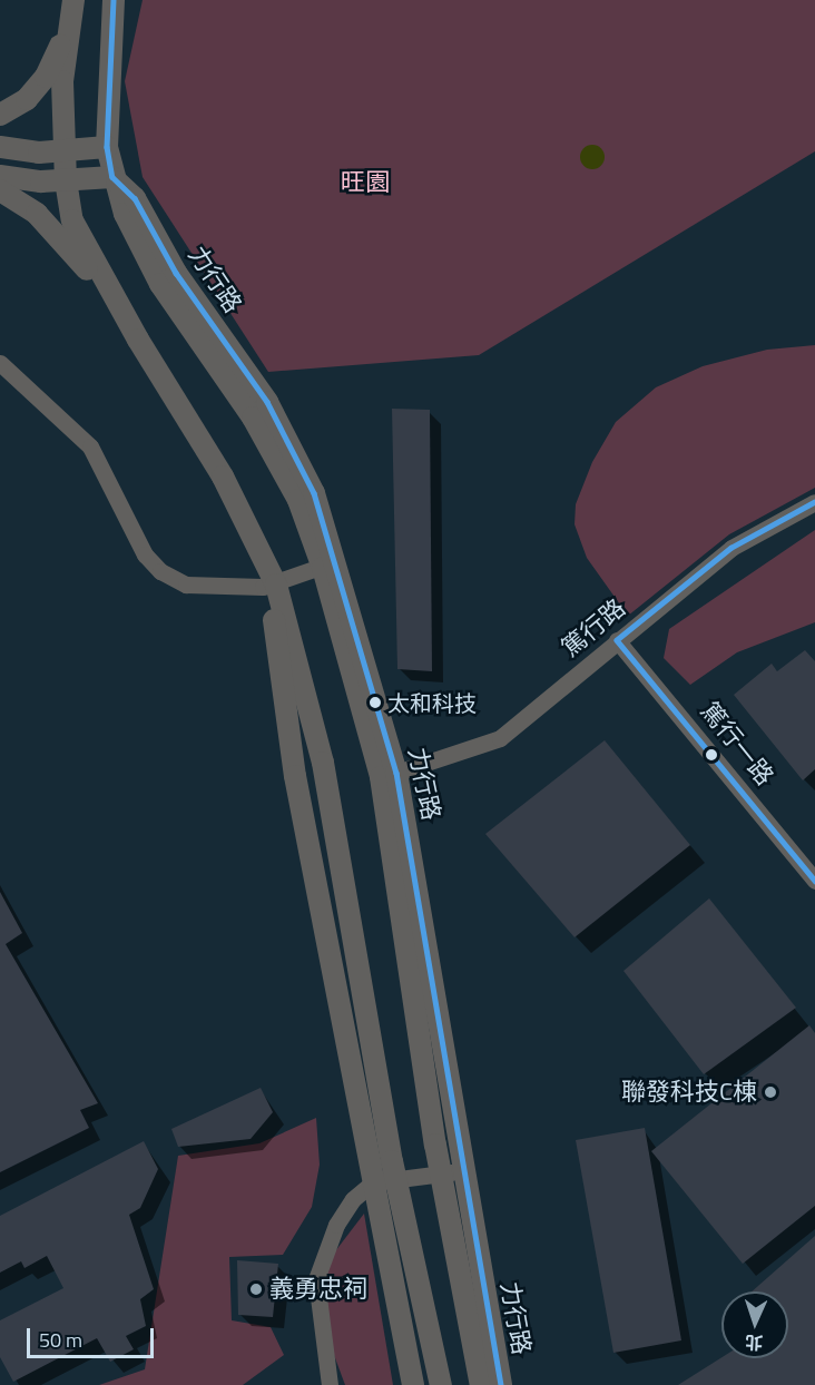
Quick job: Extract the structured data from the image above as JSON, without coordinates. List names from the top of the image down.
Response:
{
  "streets": {
    "street": ["力行路", "篤行路", "篤行一路"]
  },
  "crossings": [
    ["力行路", "篤行路"],
    ["篤行路", "篤行一路"]
  ],
  "parks": ["旺園"],
  "places": ["太和科技", "聯發科技C棟", "義勇忠祠"],
  "scale_bar": "50 m",
  "north": "bottom"
}
